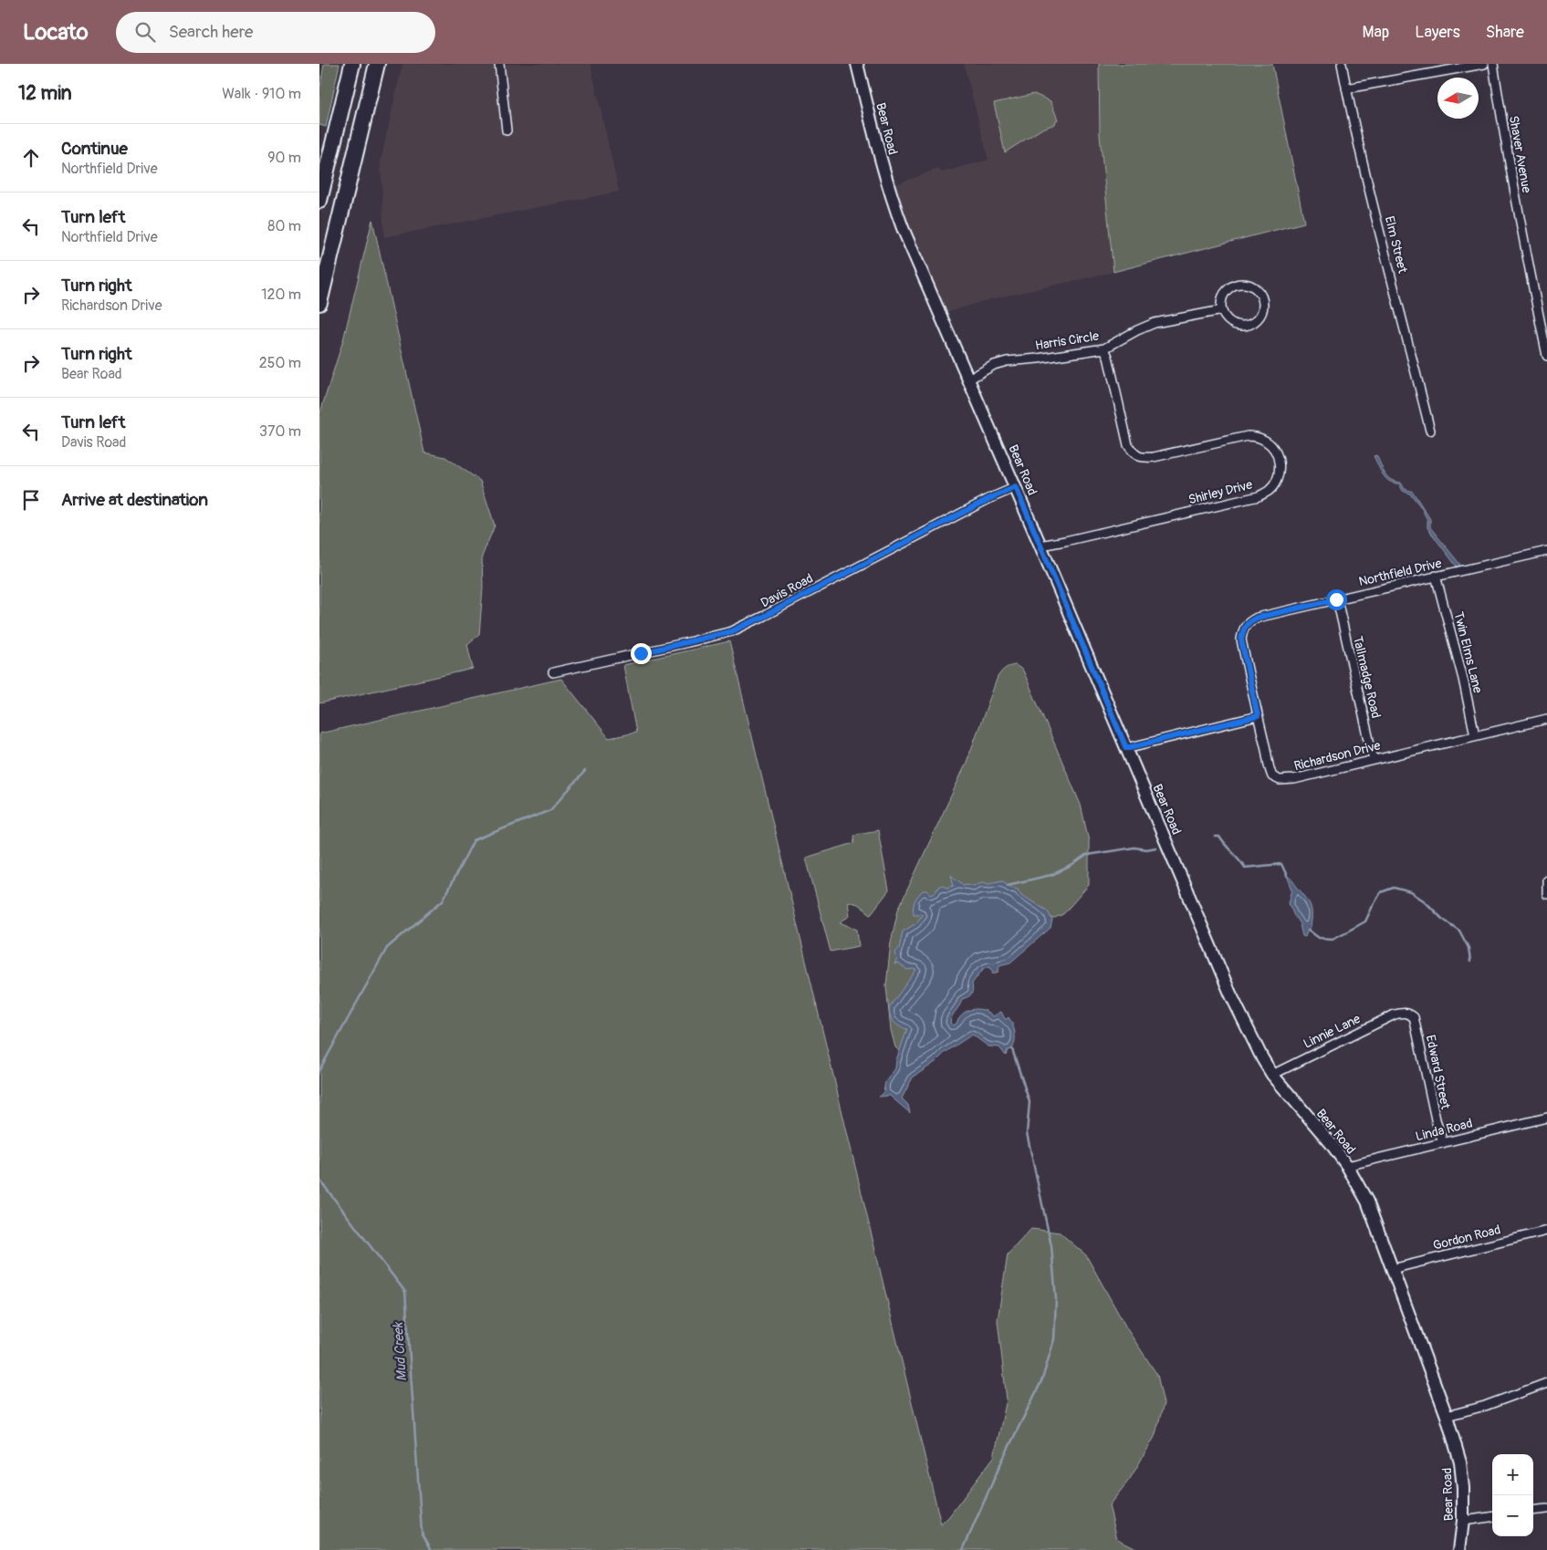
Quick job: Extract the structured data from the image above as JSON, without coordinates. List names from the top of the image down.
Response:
{
  "streets": {
    "main road": ["Bear Road"],
    "street": [
      "Shaver Avenue",
      "Elm Street",
      "Harris Circle",
      "Shirley Drive",
      "Northfield Drive",
      "Davis Road",
      "Twin Elms Lane",
      "Tallmadge Road",
      "Richardson Drive",
      "Linnie Lane",
      "Edward Street",
      "Linda Road",
      "Gordon Road"
    ]
  },
  "crossings": [
    ["Bear Road", "Harris Circle"],
    ["Bear Road", "Shirley Drive"],
    ["Bear Road", "Davis Road"],
    ["Bear Road", "Linnie Lane"],
    ["Bear Road", "Linda Road"],
    ["Bear Road", "Gordon Road"],
    ["Harris Circle", "Shirley Drive"],
    ["Northfield Drive", "Twin Elms Lane"],
    ["Northfield Drive", "Tallmadge Road"],
    ["Northfield Drive", "Richardson Drive"],
    ["Twin Elms Lane", "Richardson Drive"],
    ["Tallmadge Road", "Richardson Drive"],
    ["Linnie Lane", "Edward Street"],
    ["Edward Street", "Linda Road"]
  ],
  "water": ["Mud Creek"],
  "north": "left",
  "page": {
    "header": "Locato",
    "search": "Search here",
    "nav": ["Map", "Layers", "Share"],
    "heading": ["12 min", "Walk · 910 m"],
    "list": [
      ["Continue", "Northfield Drive", "90 m"],
      ["Turn left", "Northfield Drive", "80 m"],
      ["Turn right", "Richardson Drive", "120 m"],
      ["Turn right", "Bear Road", "250 m"],
      ["Turn left", "Davis Road", "370 m"],
      "Arrive at destination"
    ],
    "map_buttons": ["+", "−"]
  }
}
